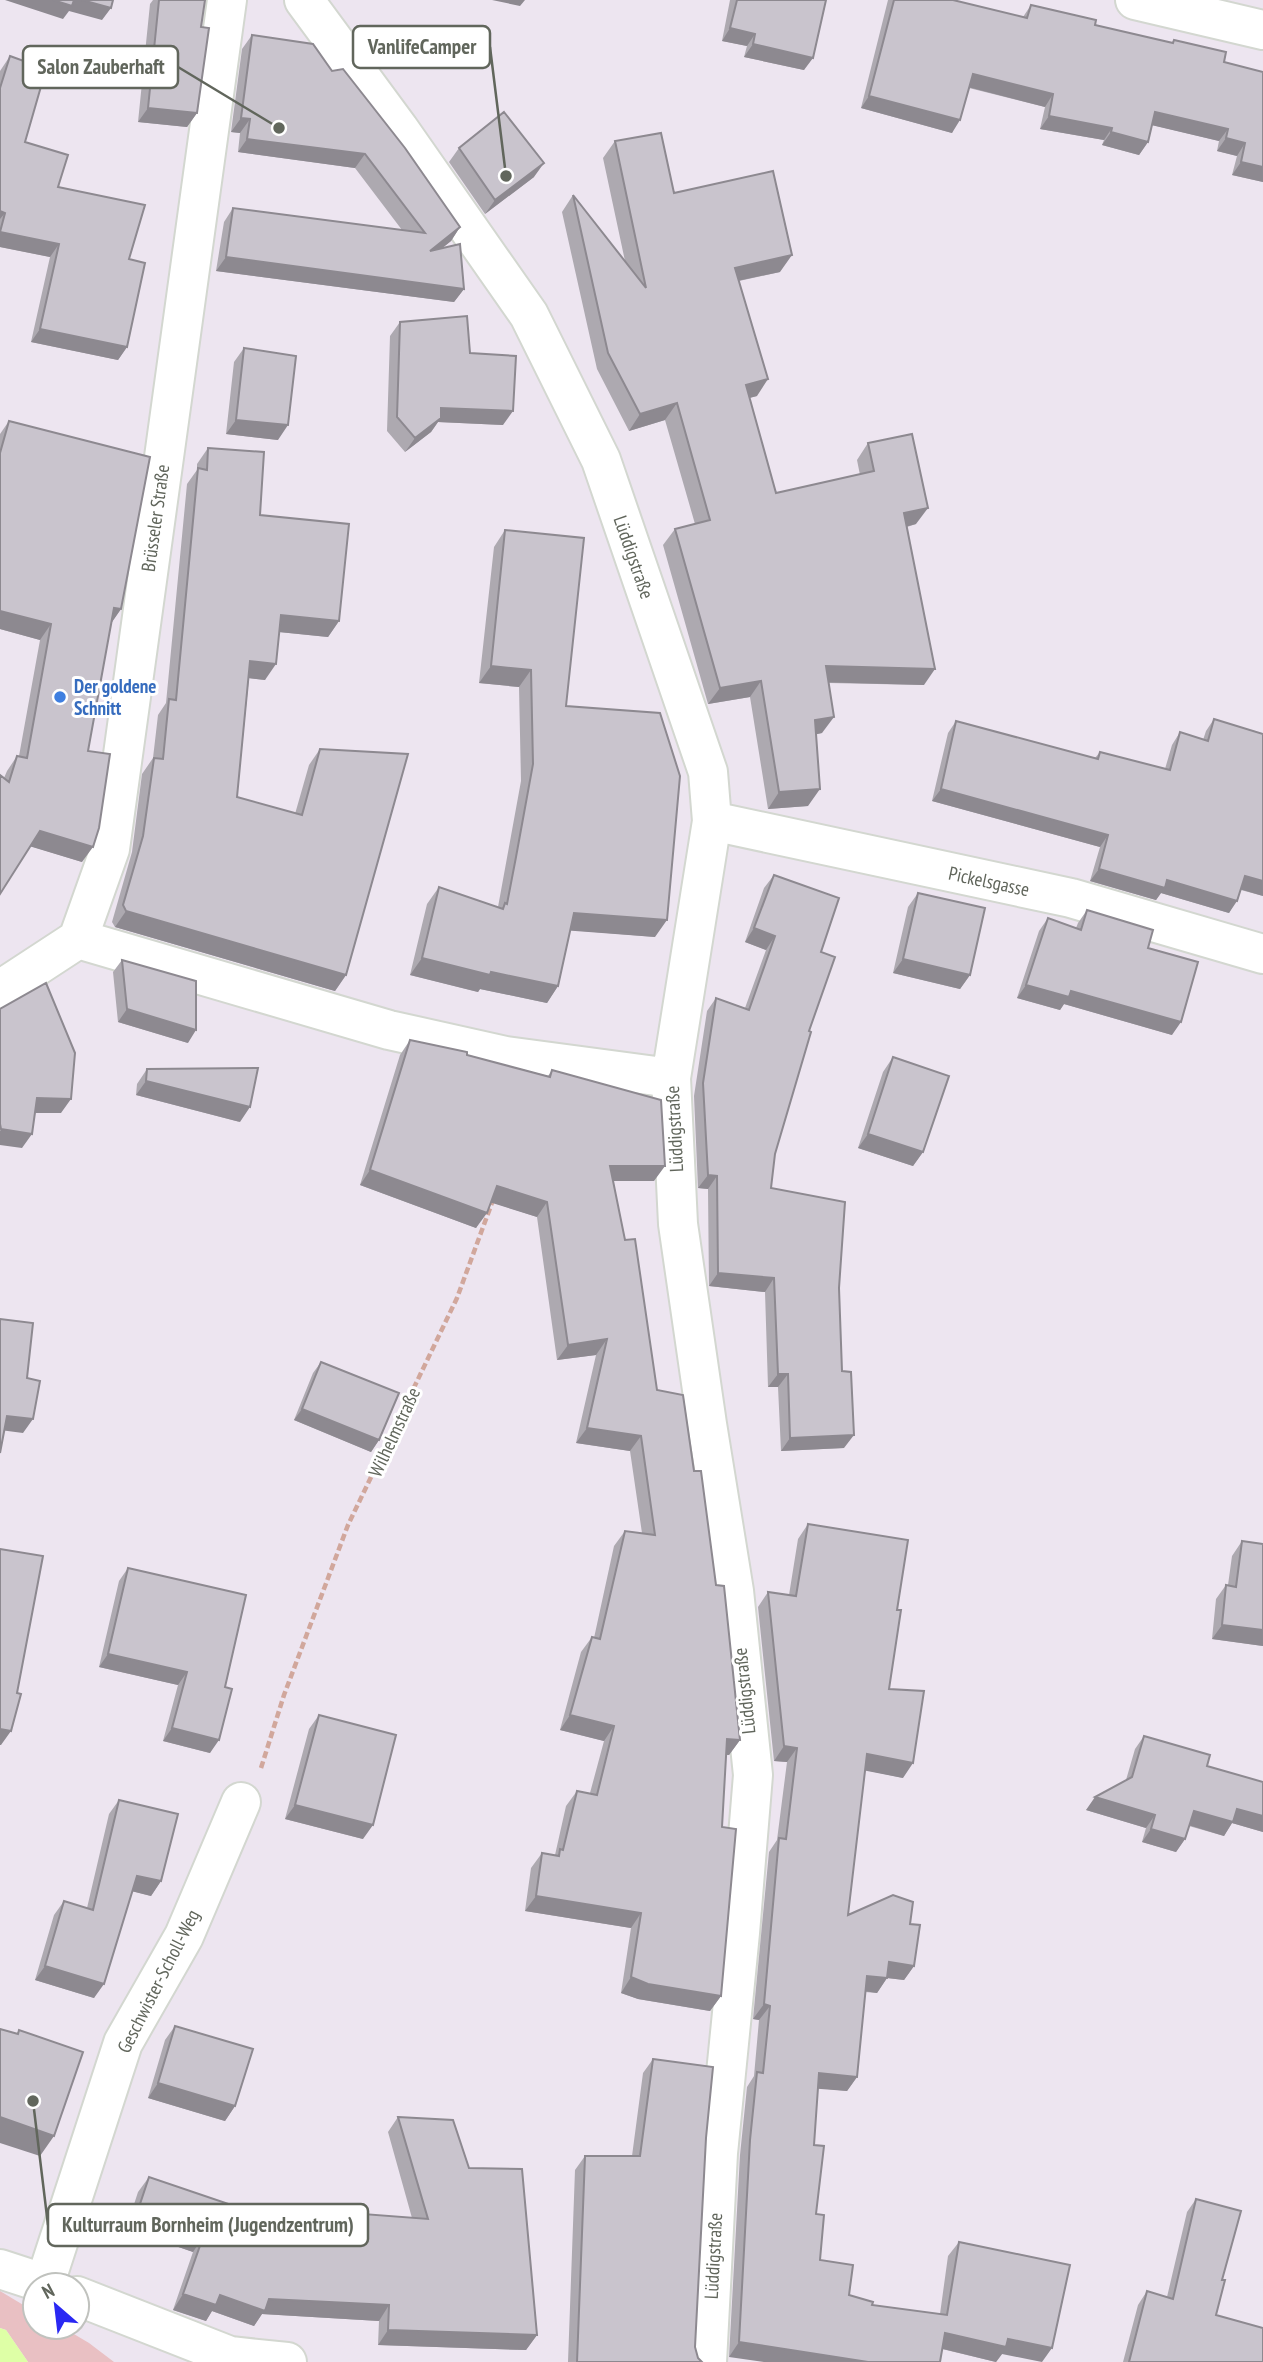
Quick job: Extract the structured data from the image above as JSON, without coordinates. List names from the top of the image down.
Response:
{
  "streets": {
    "street": [
      "Brüsseler Straße",
      "Lüddigstraße",
      "Pickelsgasse",
      "Geschwister-Scholl-Weg"
    ],
    "path": ["Wilhelmstraße"]
  },
  "crossings": [
    ["Lüddigstraße", "Pickelsgasse"],
    ["Wilhelmstraße", "Geschwister-Scholl-Weg"]
  ],
  "places": [
    "Salon Zauberhaft",
    "VanlifeCamper",
    "Der goldene Schnitt",
    "Kulturraum Bornheim (Jugendzentrum)"
  ],
  "north": "top left"
}
